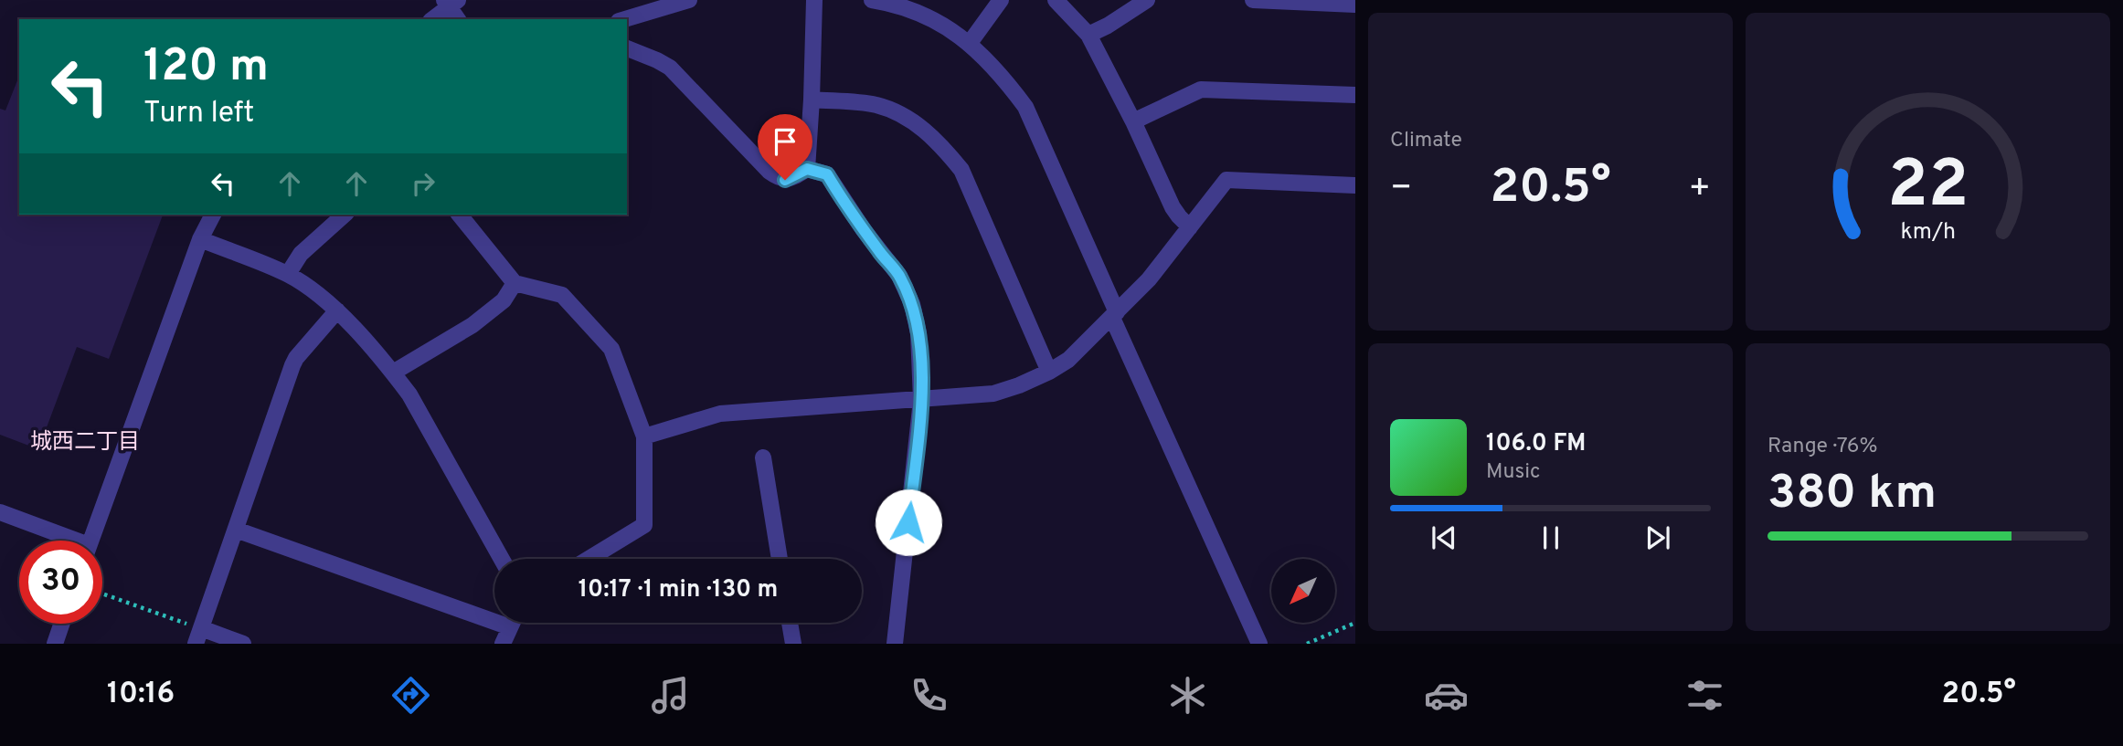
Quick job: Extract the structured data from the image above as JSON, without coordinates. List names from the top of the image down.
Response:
{
  "districts": ["城西二丁目"],
  "north": "bottom left",
  "page": {
    "tile": [
      "Climate",
      ["Range · 76%", "380 km"]
    ],
    "turn": ["120 m", "Turn left"],
    "heat": ["−", "20.5°", "+"],
    "song": ["106.0 FM", "Music"],
    "limit": "30",
    "trip": "10:17 · 1 min · 130 m",
    "tabs": ["10:16", "20.5°"],
    "gauge": ["22", "km/h"]
  }
}
